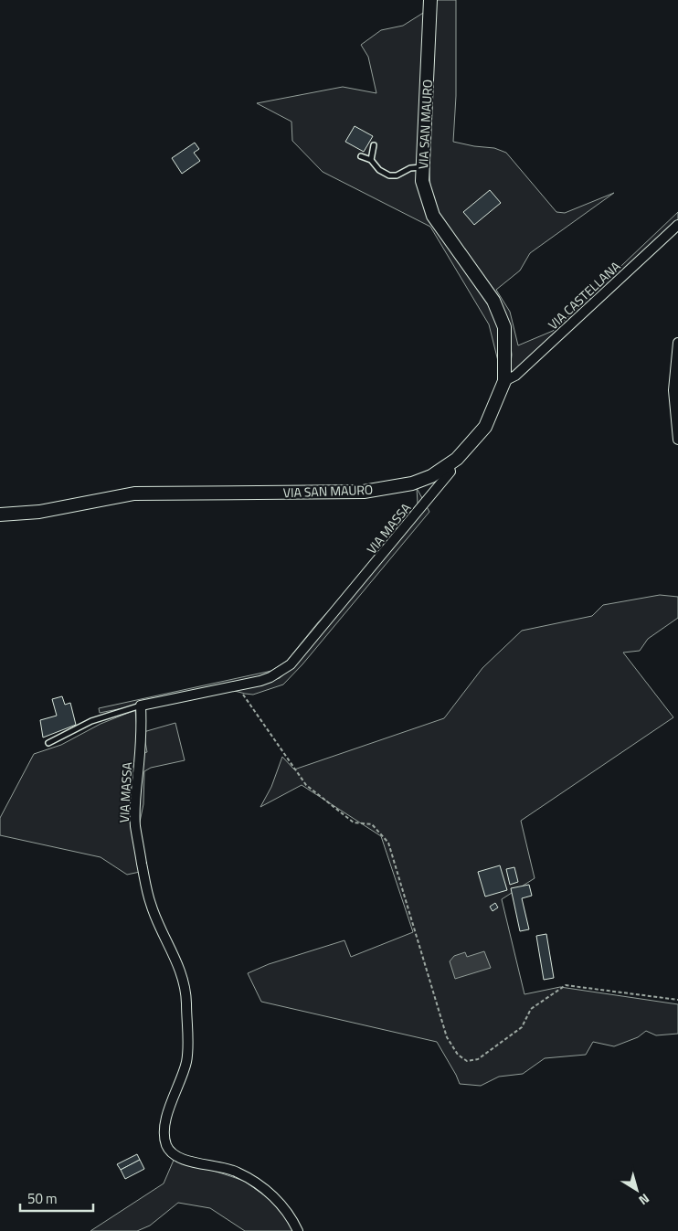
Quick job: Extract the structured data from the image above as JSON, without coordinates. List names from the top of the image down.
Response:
{
  "streets": {
    "main road": ["VIA SAN MAURO"],
    "street": ["VIA CASTELLANA", "VIA MASSA"]
  },
  "crossings": [
    ["VIA SAN MAURO", "VIA CASTELLANA"],
    ["VIA SAN MAURO", "VIA MASSA"]
  ],
  "scale_bar": "50 m",
  "north": "bottom right"
}
